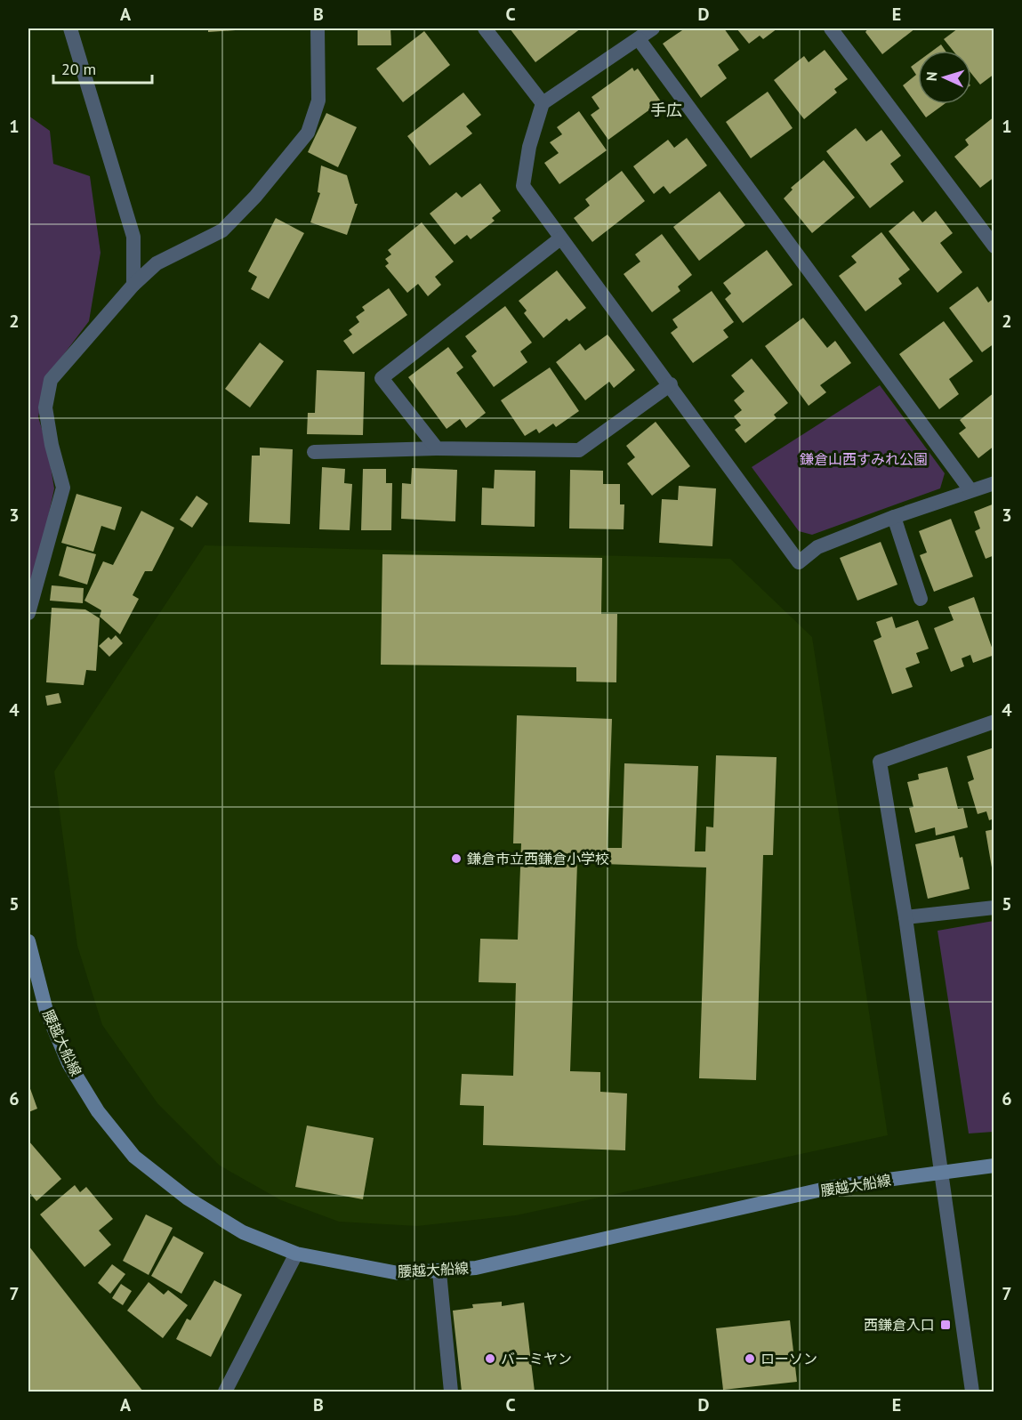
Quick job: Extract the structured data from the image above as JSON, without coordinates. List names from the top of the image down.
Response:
{
  "streets": {
    "main road": ["腰越大船線"]
  },
  "districts": ["手広"],
  "parks": ["鎌倉山西すみれ公園"],
  "places": {
    "other": ["鎌倉市立西鎌倉小学校", "バーミヤン", "ローソン"],
    "transit": ["西鎌倉入口"]
  },
  "scale_bar": "20 m",
  "north": "left",
  "grid": {
    "columns": [
      "A",
      "B",
      "C",
      "D",
      "E"
    ],
    "rows": [
      "1",
      "2",
      "3",
      "4",
      "5",
      "6",
      "7"
    ]
  }
}
